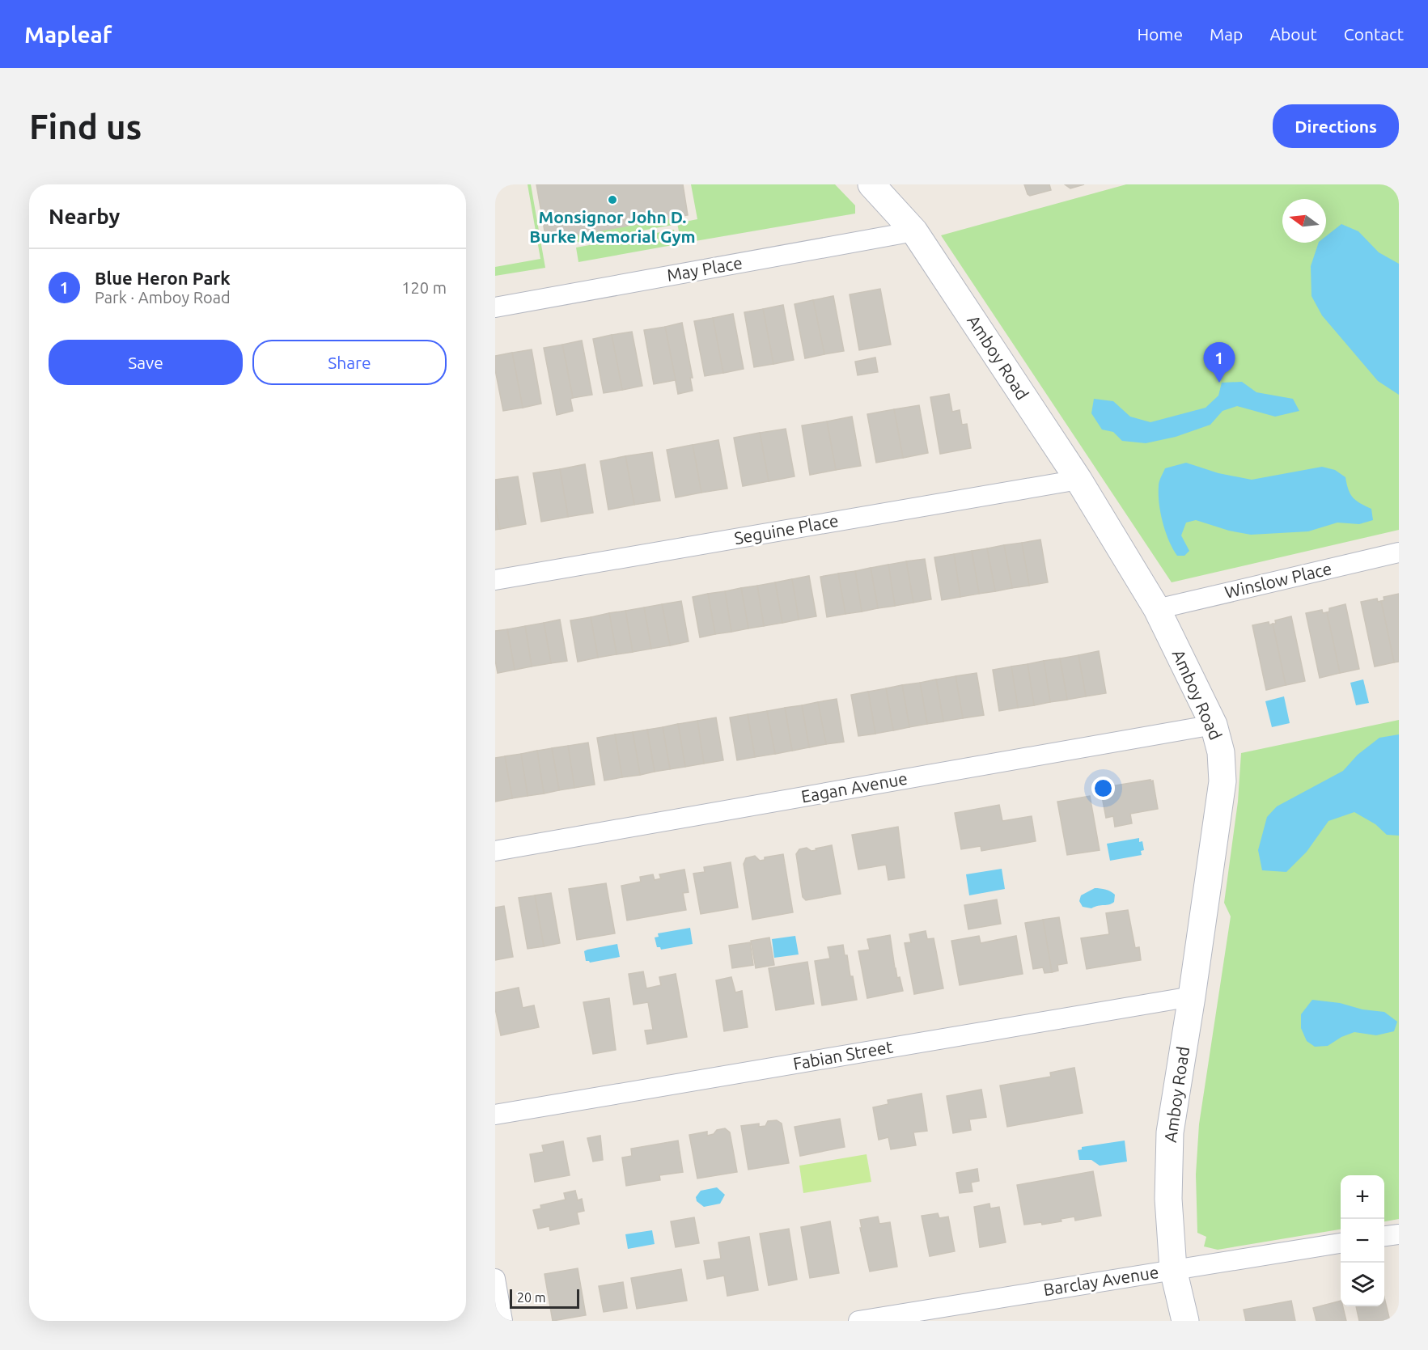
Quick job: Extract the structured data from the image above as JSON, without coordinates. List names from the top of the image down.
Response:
{
  "streets": {
    "main road": ["Amboy Road"],
    "street": [
      "May Place",
      "Seguine Place",
      "Winslow Place",
      "Eagan Avenue",
      "Fabian Street",
      "Barclay Avenue"
    ]
  },
  "crossings": [
    ["May Place", "Amboy Road"],
    ["Amboy Road", "Seguine Place"],
    ["Amboy Road", "Winslow Place"],
    ["Amboy Road", "Eagan Avenue"],
    ["Amboy Road", "Fabian Street"],
    ["Amboy Road", "Barclay Avenue"]
  ],
  "places": ["Monsignor John D. Burke Memorial Gym"],
  "scale_bar": "20 m",
  "north": "left",
  "page": {
    "header": "Mapleaf",
    "nav": [
      "Home",
      "Map",
      "About",
      "Contact"
    ],
    "buttons": [
      "Directions",
      ["Save", "Share"]
    ],
    "title": "Find us",
    "heading": "Nearby",
    "list": [
      {
        "mark": "1",
        "name": "Blue Heron Park",
        "note": "Park · Amboy Road",
        "value": "120 m"
      }
    ],
    "pins": "1",
    "map_buttons": ["+", "−"],
    "scale": "20 m"
  }
}
